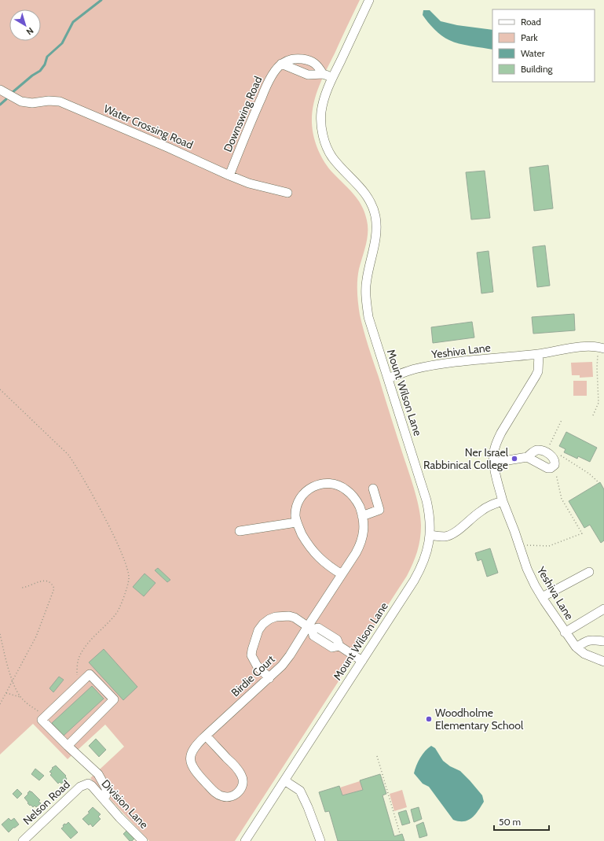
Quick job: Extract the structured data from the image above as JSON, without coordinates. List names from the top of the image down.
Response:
{
  "streets": {
    "street": [
      "Downswing Road",
      "Water Crossing Road",
      "Yeshiva Lane",
      "Mount Wilson Lane",
      "Birdie Court",
      "Nelson Road",
      "Division Lane"
    ]
  },
  "crossings": [
    ["Downswing Road", "Water Crossing Road"],
    ["Yeshiva Lane", "Mount Wilson Lane"],
    ["Nelson Road", "Division Lane"]
  ],
  "places": ["Ner Israel Rabbinical College", "Woodholme Elementary School"],
  "legend": [
    "Road",
    "Park",
    "Water",
    "Building"
  ],
  "scale_bar": "50 m",
  "north": "bottom right"
}
